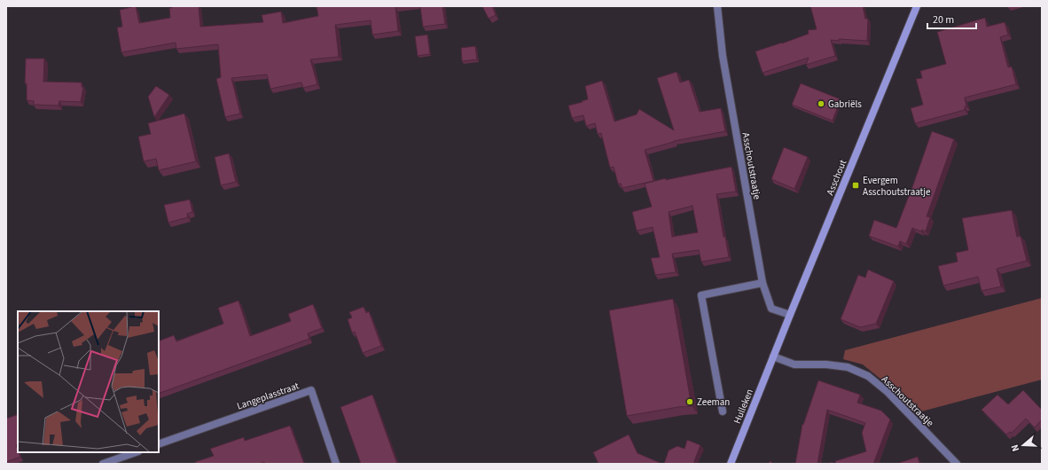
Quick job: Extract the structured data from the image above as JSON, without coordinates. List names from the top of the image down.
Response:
{
  "streets": {
    "main road": ["Asschout", "Hulleken"],
    "street": ["Asschoutstraatje", "Langeplasstraat"]
  },
  "crossings": [
    ["Asschoutstraatje", "Asschout"],
    ["Asschoutstraatje", "Hulleken"],
    ["Asschout", "Hulleken"]
  ],
  "places": {
    "other": ["Gabriëls", "Zeeman"],
    "transit": ["Evergem Asschoutstraatje"]
  },
  "scale_bar": "20 m",
  "north": "left"
}
